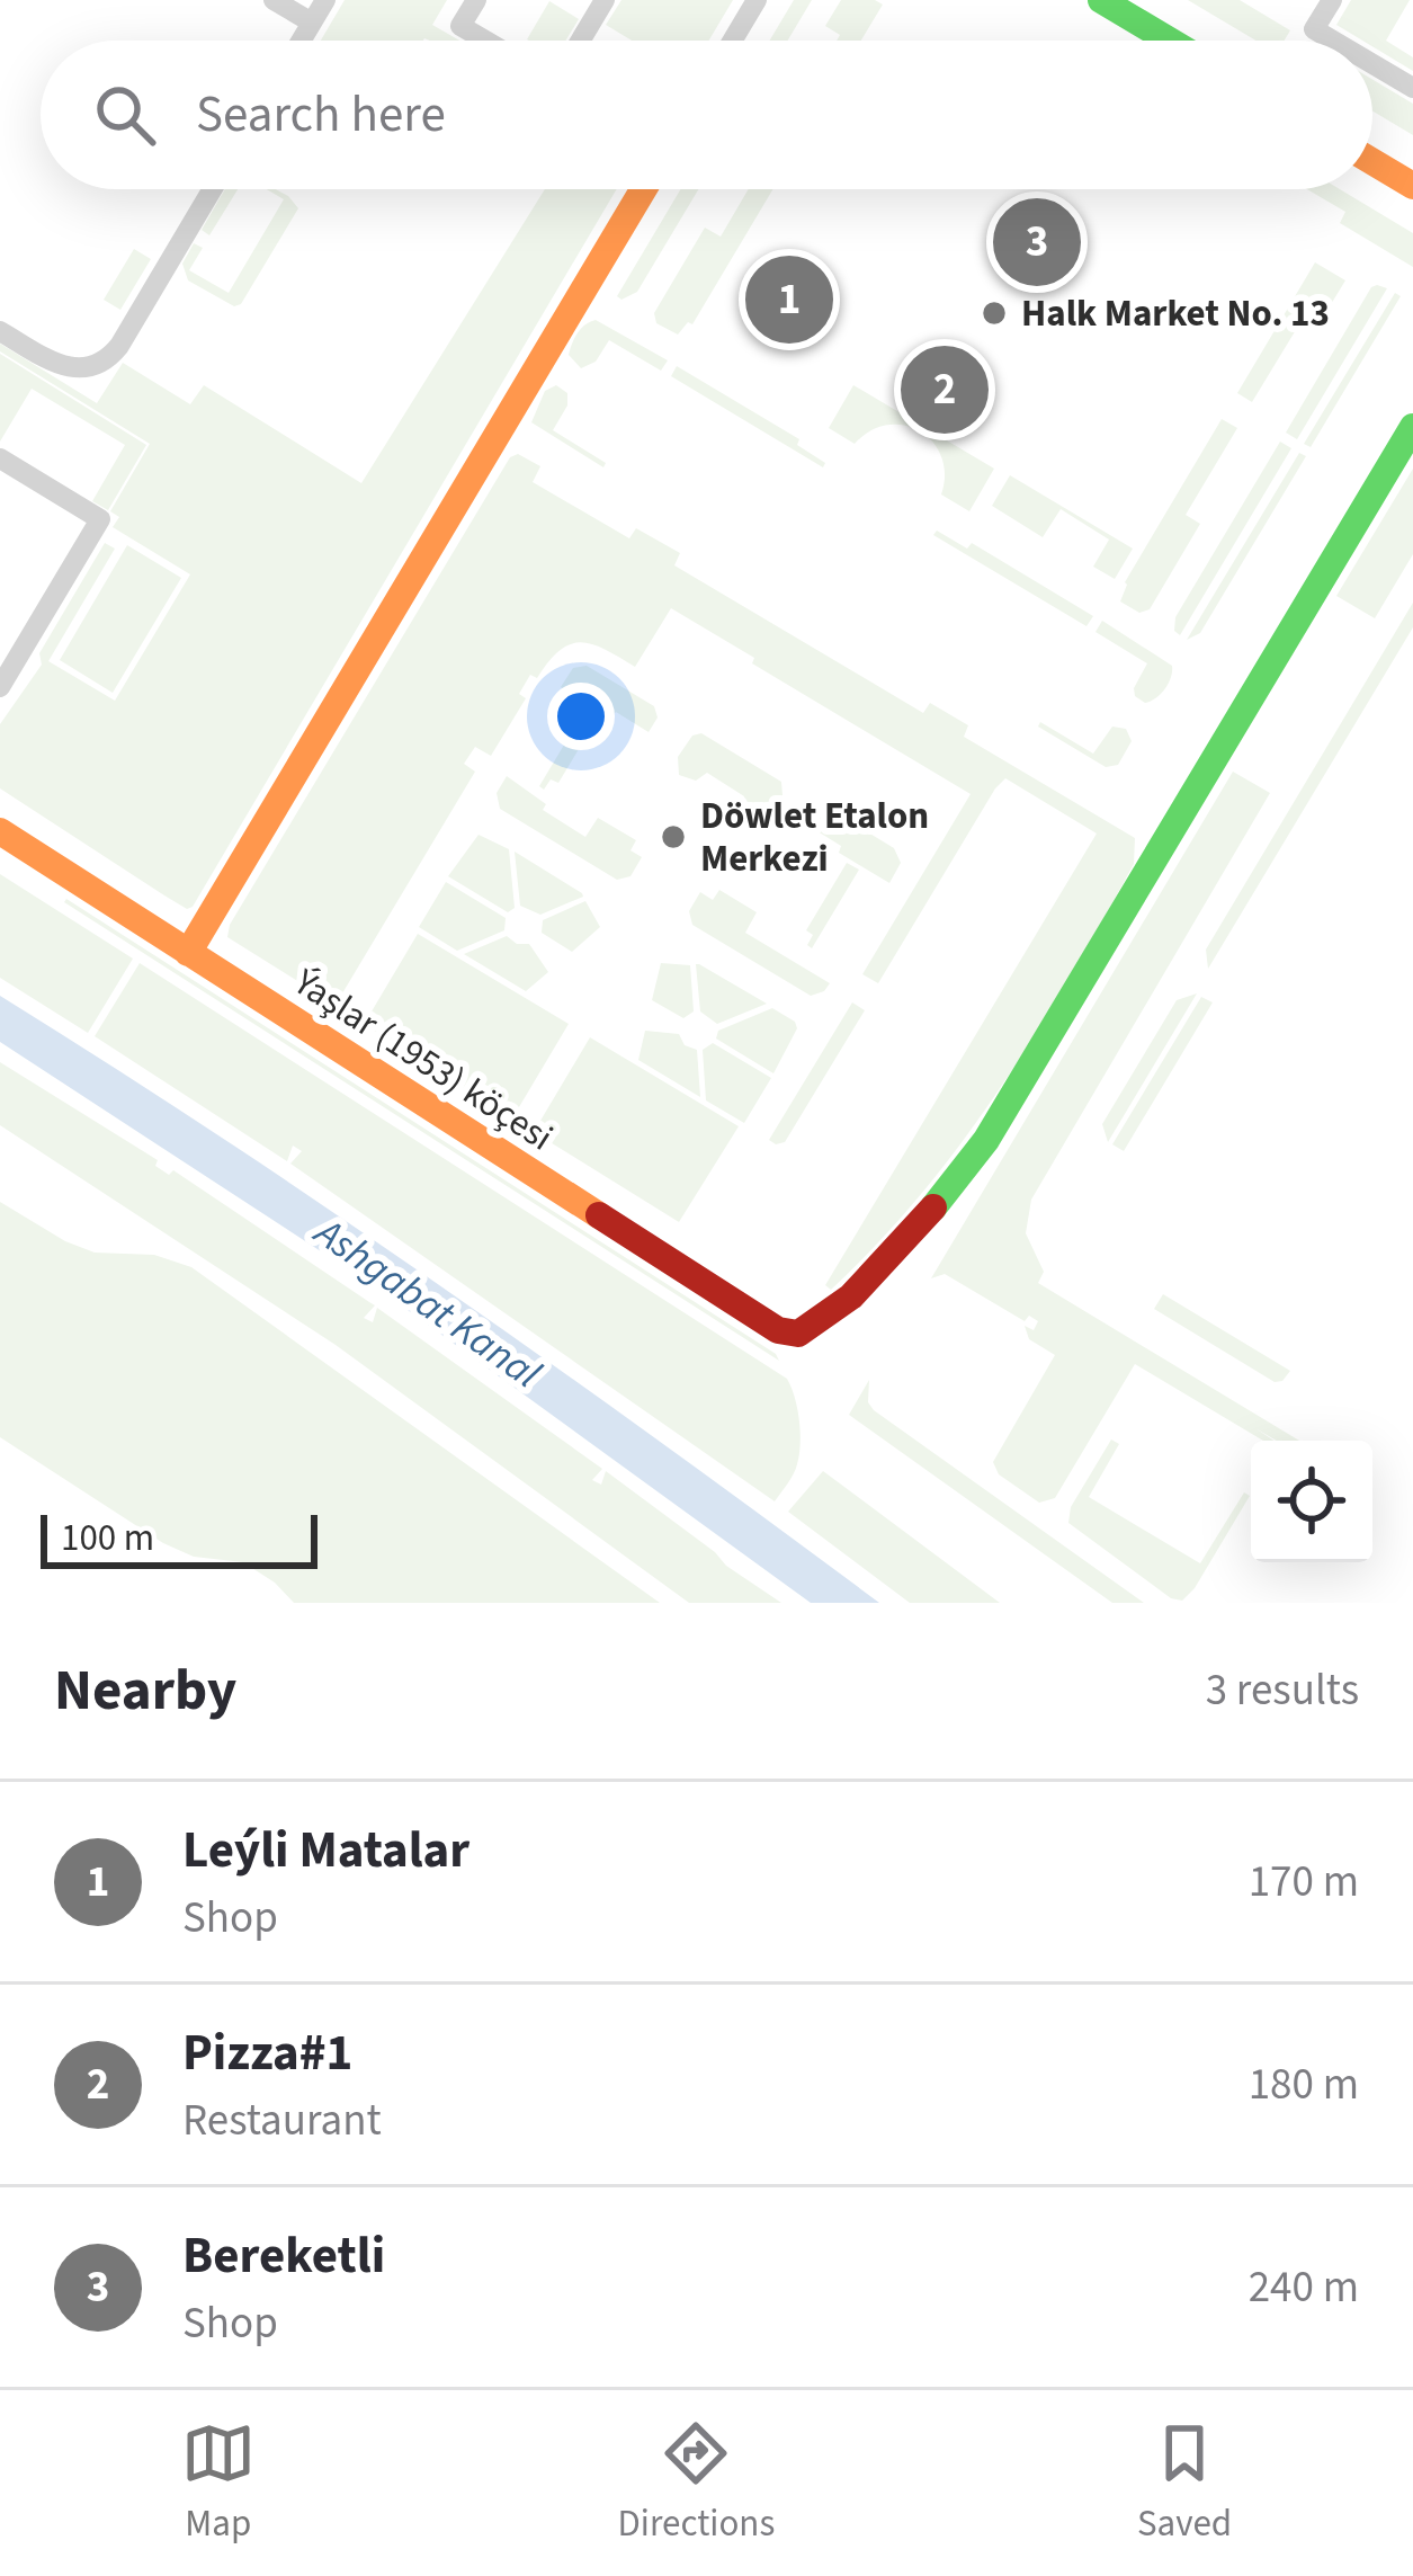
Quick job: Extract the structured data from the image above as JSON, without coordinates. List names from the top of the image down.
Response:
{
  "streets": {
    "street": ["Ýaşlar (1953) köçesi"]
  },
  "water": ["Ashgabat Kanal"],
  "places": ["Halk Market No. 13", "Döwlet Etalon Merkezi"],
  "scale_bar": "100 m",
  "page": {
    "search": "Search here",
    "pins": ["3", "1", "2"],
    "scale": "100 m",
    "heading": ["Nearby", "3 results"],
    "list": [
      {
        "mark": "1",
        "name": "Leýli Matalar",
        "note": "Shop",
        "value": "170 m"
      },
      {
        "mark": "2",
        "name": "Pizza#1",
        "note": "Restaurant",
        "value": "180 m"
      },
      {
        "mark": "3",
        "name": "Bereketli",
        "note": "Shop",
        "value": "240 m"
      }
    ],
    "nav": ["Map", "Directions", "Saved"]
  }
}
